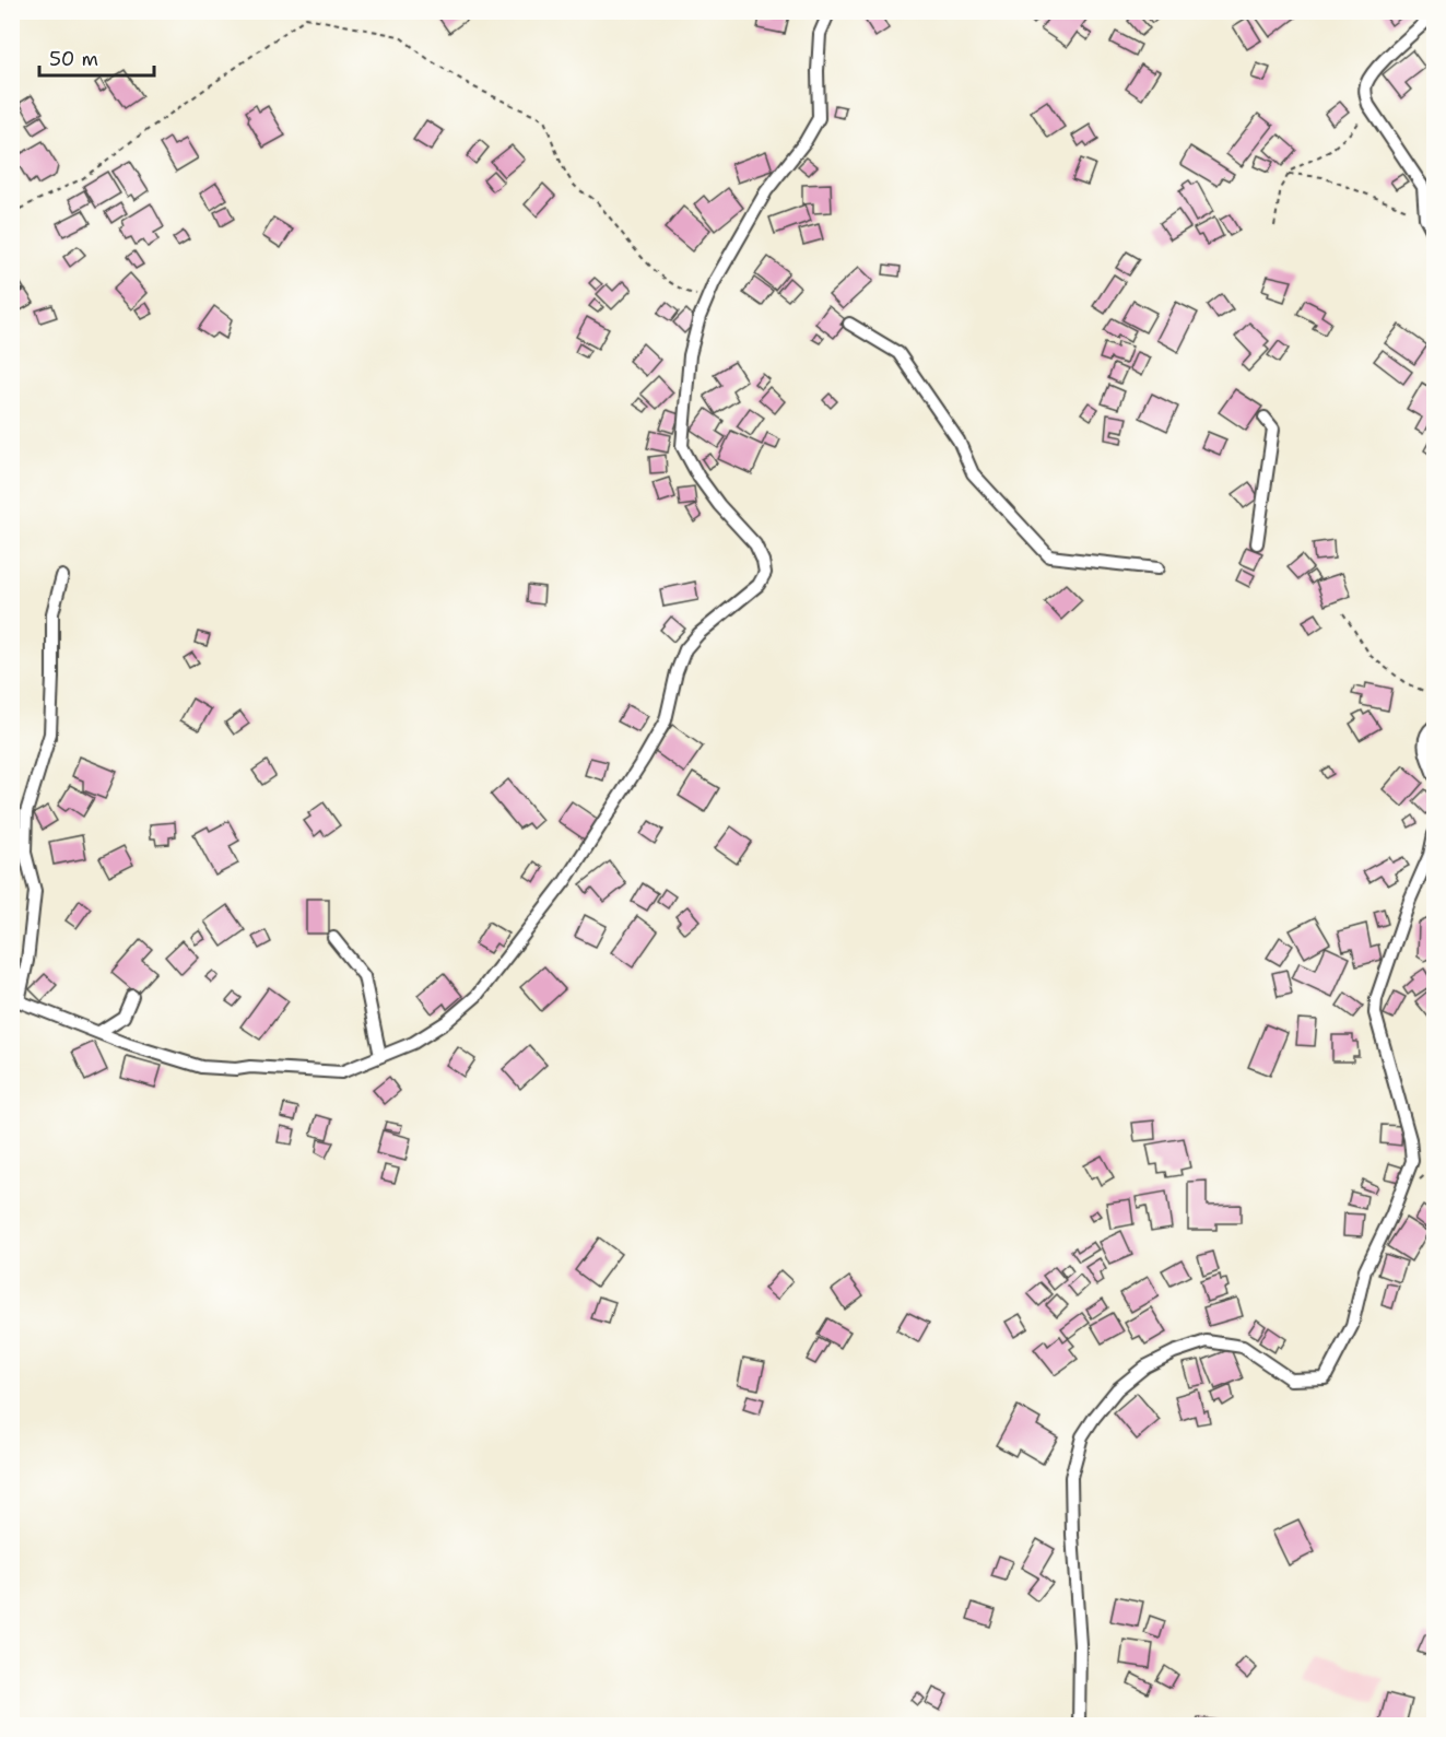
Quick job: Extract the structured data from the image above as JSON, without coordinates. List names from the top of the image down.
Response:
{
  "scale_bar": "50 m"
}
